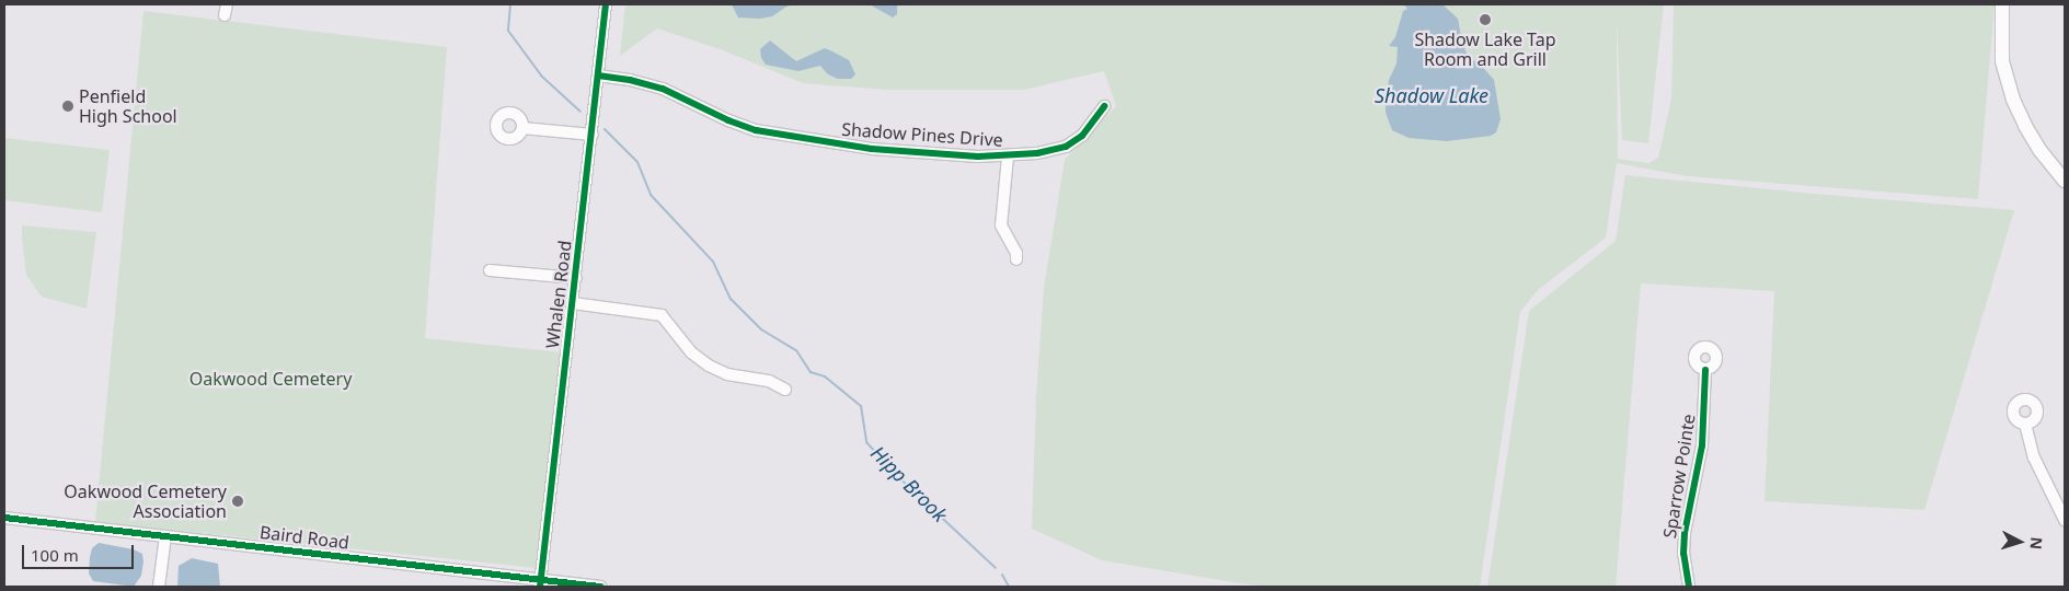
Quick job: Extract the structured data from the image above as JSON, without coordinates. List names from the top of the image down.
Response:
{
  "streets": {
    "street": [
      "Shadow Pines Drive",
      "Whalen Road",
      "Sparrow Pointe",
      "Baird Road"
    ]
  },
  "crossings": [
    ["Shadow Pines Drive", "Whalen Road"],
    ["Whalen Road", "Baird Road"]
  ],
  "water": ["Shadow Lake", "Hipp Brook"],
  "parks": ["Oakwood Cemetery"],
  "places": ["Shadow Lake Tap Room and Grill", "Penfield High School", "Oakwood Cemetery Association"],
  "scale_bar": "100 m",
  "north": "right"
}
